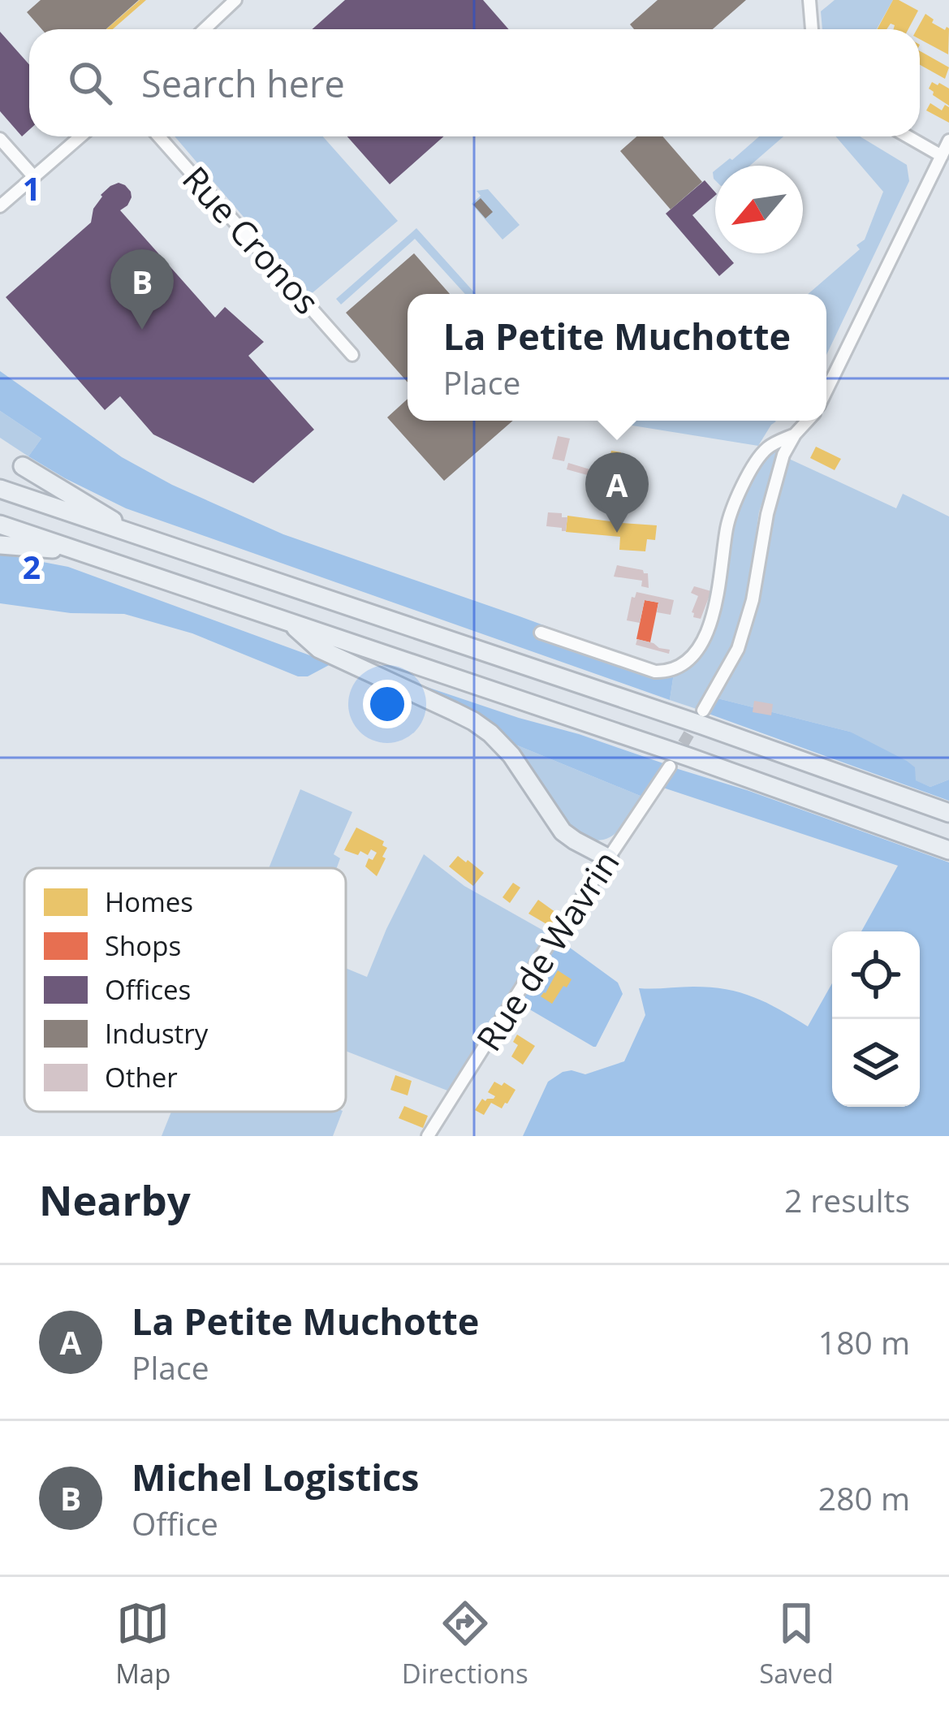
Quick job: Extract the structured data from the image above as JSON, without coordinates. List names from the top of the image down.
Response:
{
  "streets": {
    "street": ["Rue Cronos", "Rue de Wavrin"]
  },
  "legend": [
    "Homes",
    "Shops",
    "Offices",
    "Industry",
    "Other"
  ],
  "north": "bottom left",
  "page": {
    "search": "Search here",
    "pins": ["B", "A"],
    "popup": ["La Petite Muchotte", "Place"],
    "heading": ["Nearby", "2 results"],
    "list": [
      {
        "mark": "A",
        "name": "La Petite Muchotte",
        "note": "Place",
        "value": "180 m"
      },
      {
        "mark": "B",
        "name": "Michel Logistics",
        "note": "Office",
        "value": "280 m"
      }
    ],
    "nav": ["Map", "Directions", "Saved"]
  },
  "grid": {
    "rows": ["1", "2"]
  }
}
